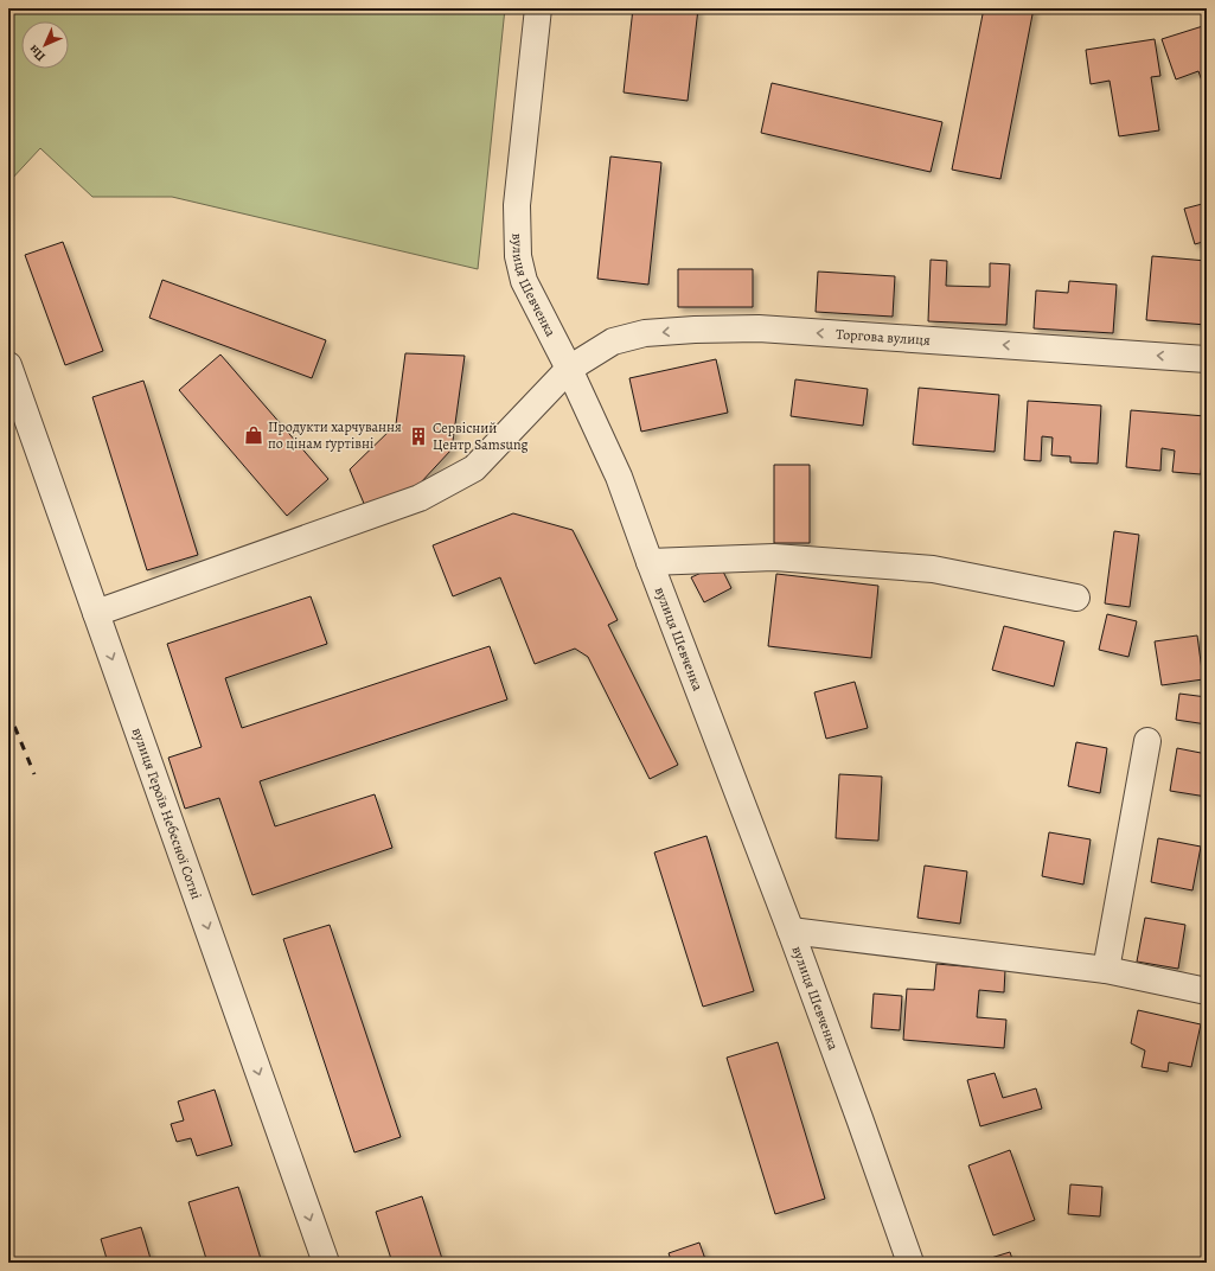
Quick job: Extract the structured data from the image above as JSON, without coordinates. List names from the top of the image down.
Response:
{
  "streets": {
    "street": ["вулиця Шевченка", "Торгова вулиця", "вулиця Героїв Небесної Сотні"]
  },
  "crossings": [
    ["вулиця Шевченка", "Торгова вулиця"],
    ["Торгова вулиця", "вулиця Героїв Небесної Сотні"]
  ],
  "one_way": ["вулиця Героїв Небесної Сотні"],
  "places": {
    "shop": ["Продукти харчування по цінам ґуртівні"],
    "building": ["Сервісний Центр Samsung"]
  },
  "north": "bottom left"
}
